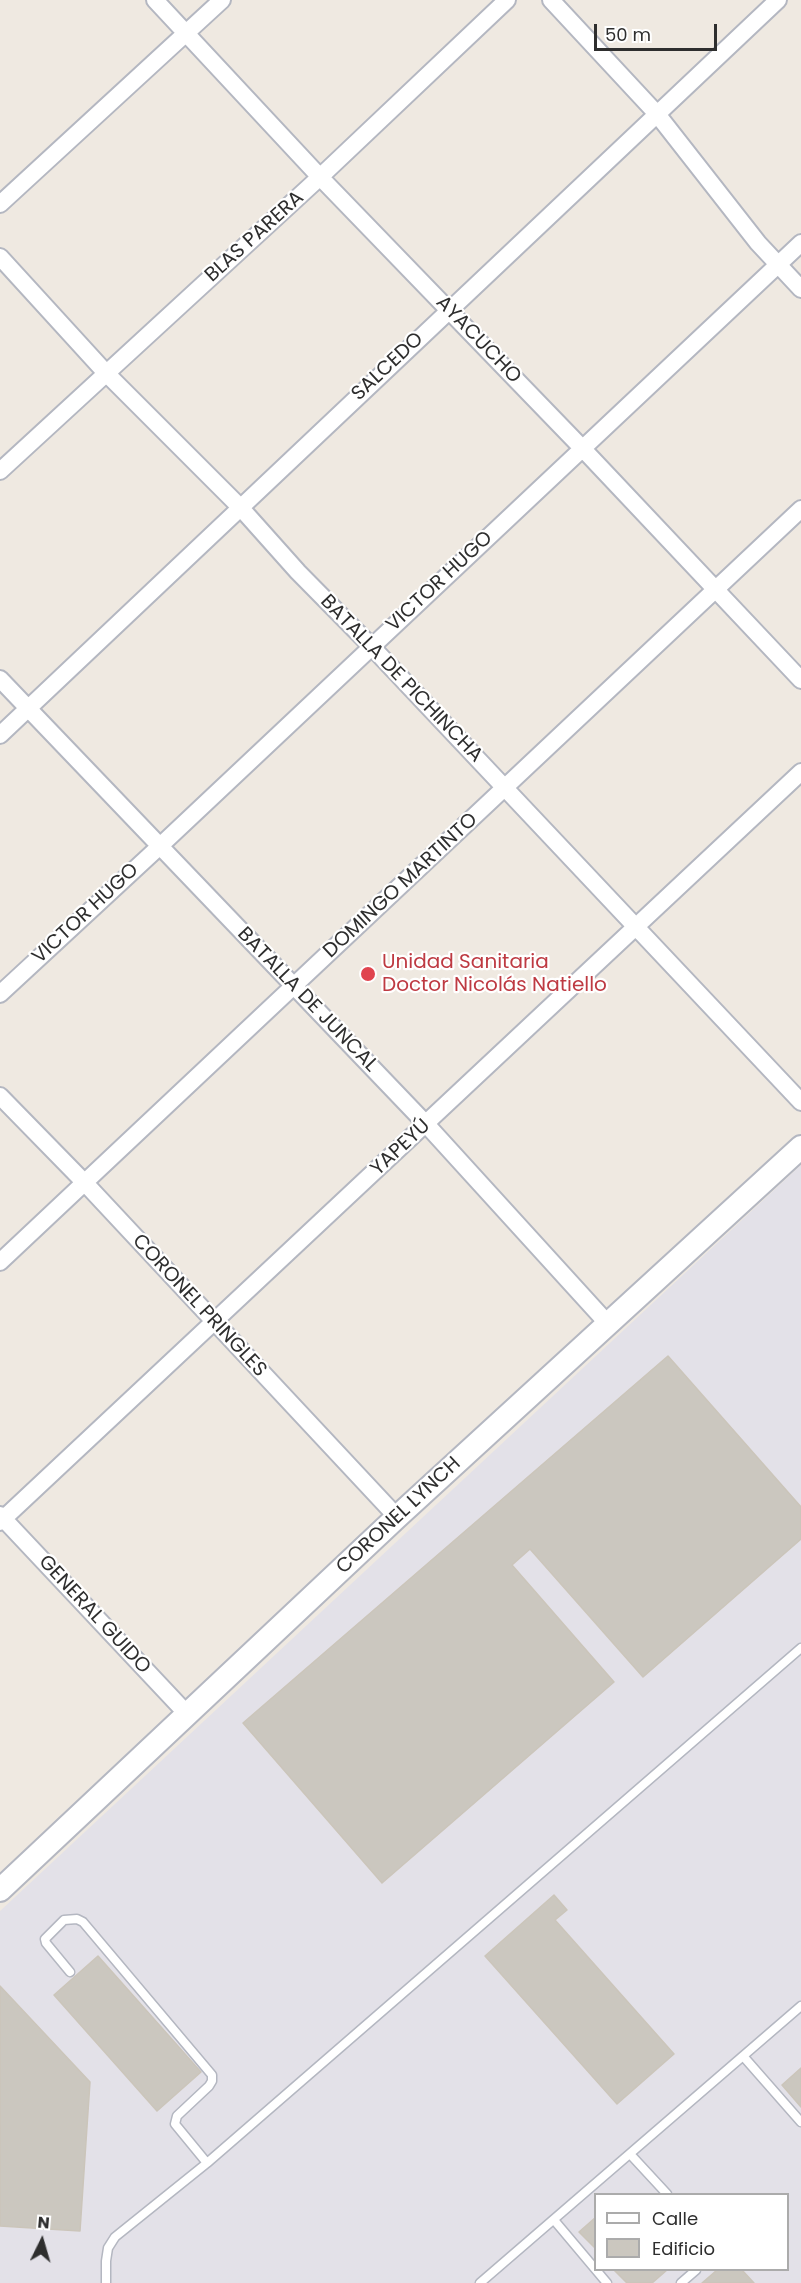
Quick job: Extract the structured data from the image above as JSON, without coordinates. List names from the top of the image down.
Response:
{
  "streets": {
    "main road": ["CORONEL LYNCH"],
    "street": [
      "BLAS PARERA",
      "AYACUCHO",
      "SALCEDO",
      "VICTOR HUGO",
      "BATALLA DE PICHINCHA",
      "DOMINGO MARTINTO",
      "BATALLA DE JUNCAL",
      "YAPEYÚ",
      "CORONEL PRINGLES",
      "GENERAL GUIDO"
    ]
  },
  "crossings": [
    ["BLAS PARERA", "AYACUCHO"],
    ["BLAS PARERA", "BATALLA DE PICHINCHA"],
    ["AYACUCHO", "SALCEDO"],
    ["AYACUCHO", "VICTOR HUGO"],
    ["AYACUCHO", "DOMINGO MARTINTO"],
    ["SALCEDO", "BATALLA DE PICHINCHA"],
    ["SALCEDO", "BATALLA DE JUNCAL"],
    ["VICTOR HUGO", "BATALLA DE PICHINCHA"],
    ["VICTOR HUGO", "BATALLA DE JUNCAL"],
    ["BATALLA DE PICHINCHA", "DOMINGO MARTINTO"],
    ["BATALLA DE PICHINCHA", "YAPEYÚ"],
    ["DOMINGO MARTINTO", "BATALLA DE JUNCAL"],
    ["DOMINGO MARTINTO", "CORONEL PRINGLES"],
    ["BATALLA DE JUNCAL", "YAPEYÚ"],
    ["BATALLA DE JUNCAL", "CORONEL LYNCH"],
    ["YAPEYÚ", "CORONEL PRINGLES"],
    ["YAPEYÚ", "GENERAL GUIDO"],
    ["CORONEL PRINGLES", "CORONEL LYNCH"],
    ["CORONEL LYNCH", "GENERAL GUIDO"]
  ],
  "places": ["Unidad Sanitaria Doctor Nicolás Natiello"],
  "legend": ["Calle", "Edificio"],
  "scale_bar": "50 m",
  "north": "top"
}
